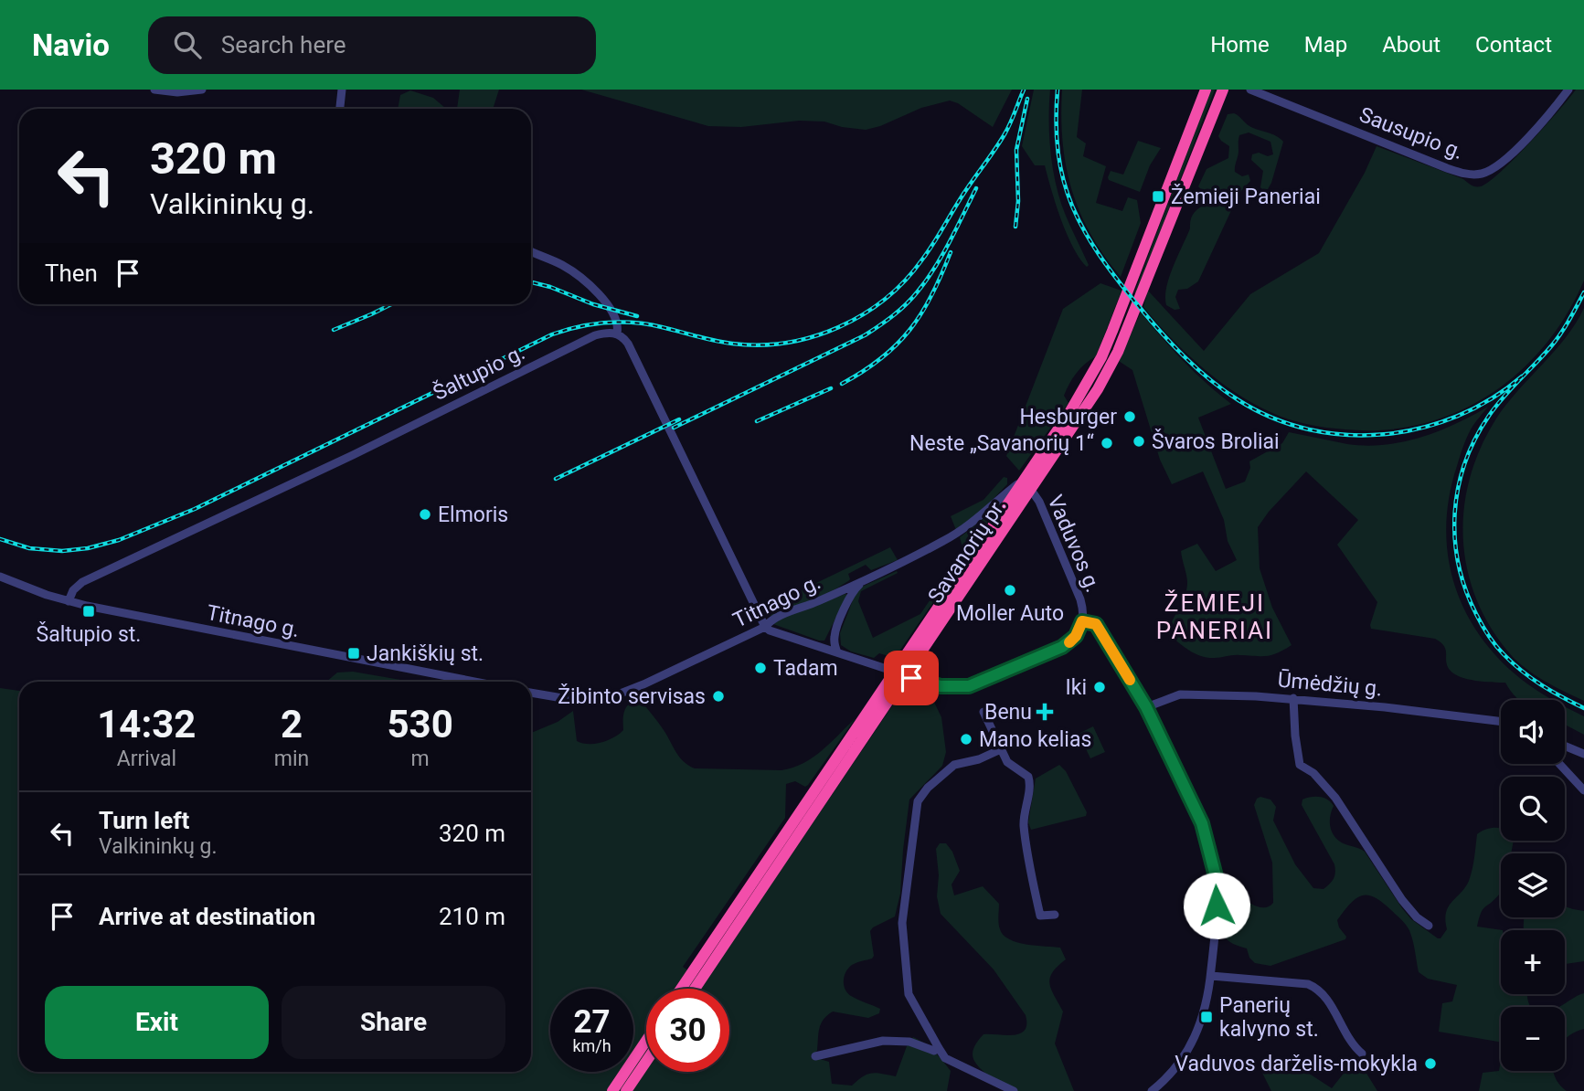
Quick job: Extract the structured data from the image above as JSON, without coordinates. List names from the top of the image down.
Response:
{
  "streets": {
    "highway": ["Savanorių pr."],
    "street": [
      "Sausupio g.",
      "Šaltupio g.",
      "Vaduvos g.",
      "Titnago g.",
      "Ūmėdžių g."
    ]
  },
  "crossings": [
    ["Šaltupio g.", "Titnago g."],
    ["Vaduvos g.", "Savanorių pr."],
    ["Vaduvos g.", "Ūmėdžių g."],
    ["Savanorių pr.", "Titnago g."]
  ],
  "districts": ["ŽEMIEJI PANERIAI"],
  "places": {
    "transit": [
      "Žemieji Paneriai",
      "Šaltupio st.",
      "Jankiškių st.",
      "Panerių kalvyno st."
    ],
    "other": [
      "Hesburger",
      "Švaros Broliai",
      "Neste „Savanorių 1“",
      "Elmoris",
      "Moller Auto",
      "Tadam",
      "Iki",
      "Žibinto servisas",
      "Mano kelias",
      "Vaduvos darželis-mokykla"
    ],
    "health": ["Benu"]
  },
  "page": {
    "header": "Navio",
    "search": "Search here",
    "nav": [
      "Home",
      "Map",
      "About",
      "Contact"
    ],
    "turn": ["320 m", "Valkininkų g."],
    "then": "Then",
    "eta": [
      "14:32",
      "Arrival",
      "2",
      "min",
      "530",
      "m"
    ],
    "map_buttons": ["+", "−"],
    "list": [
      {
        "name": "Turn left",
        "note": "Valkininkų g.",
        "value": "320 m"
      },
      {
        "name": "Arrive at destination",
        "value": "210 m"
      }
    ],
    "buttons": ["Exit", "Share"],
    "speed": "27 km/h",
    "limit": "30"
  }
}
